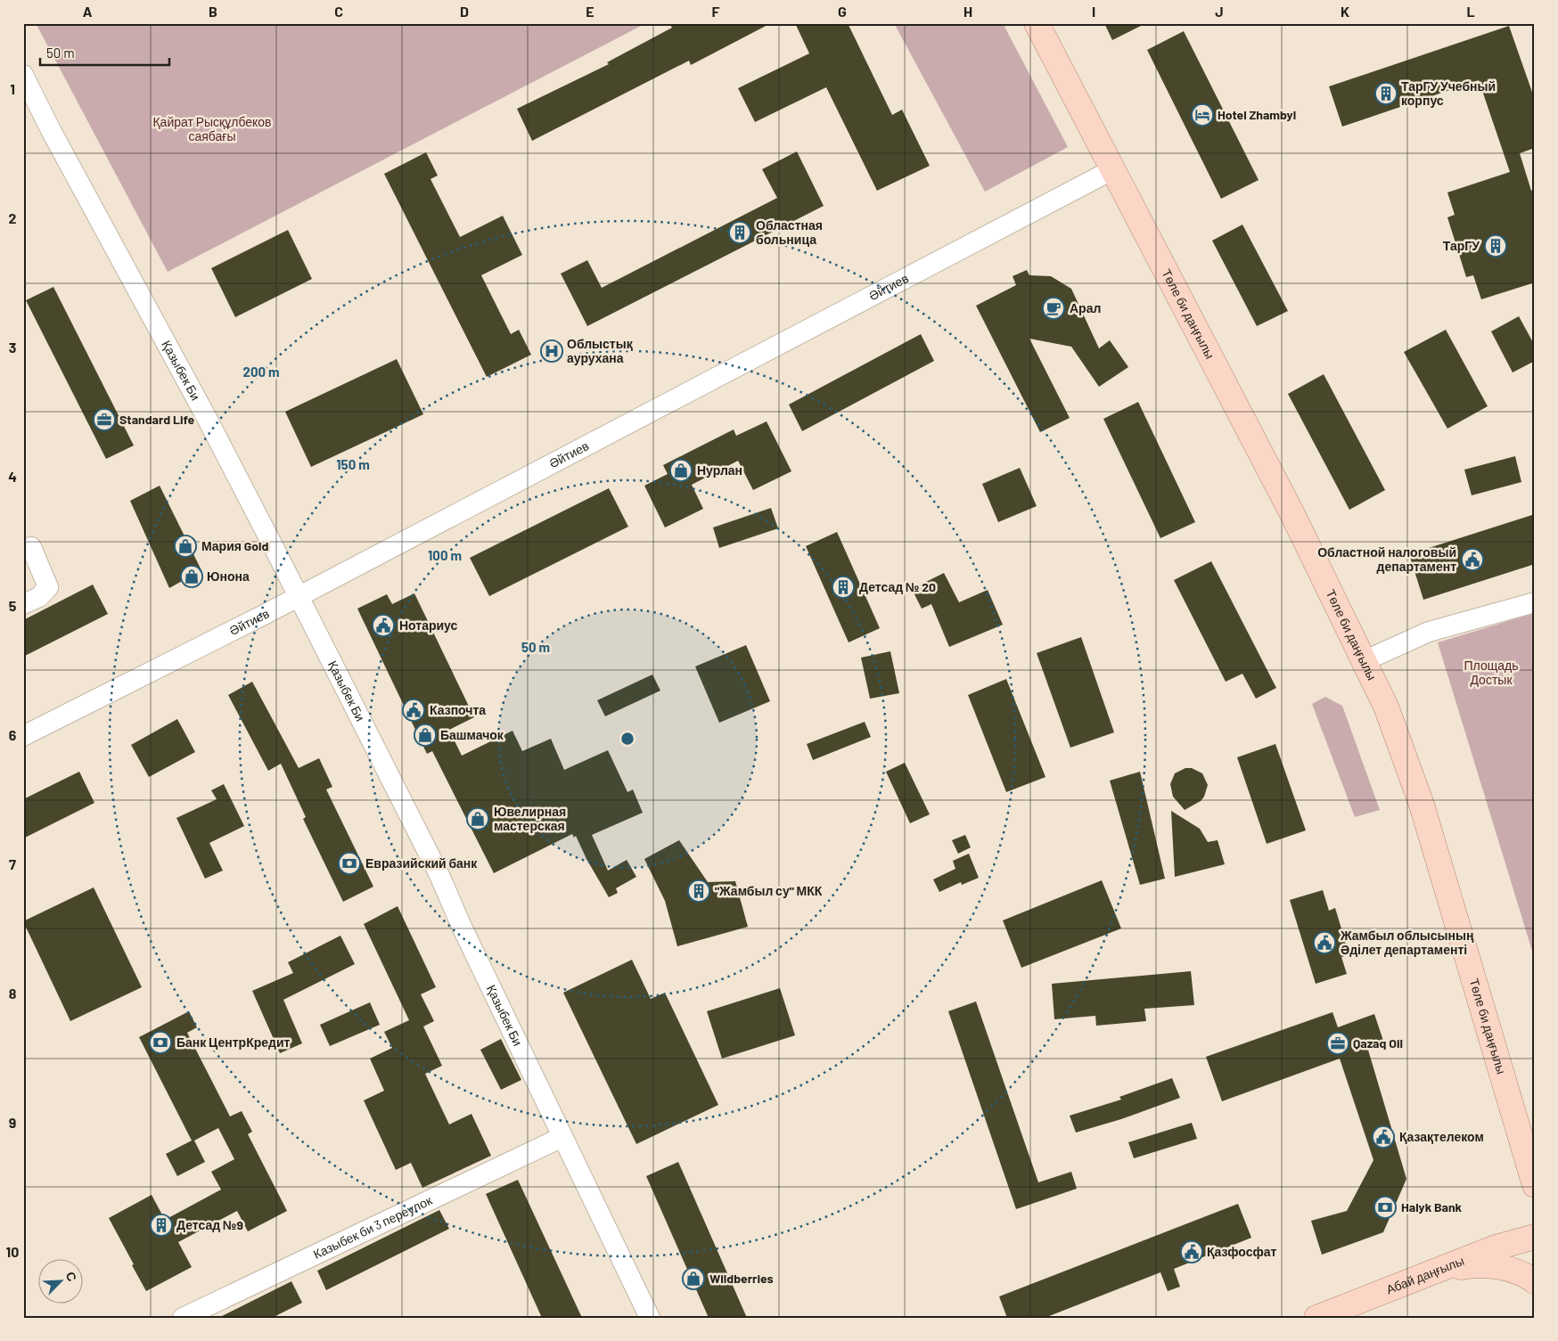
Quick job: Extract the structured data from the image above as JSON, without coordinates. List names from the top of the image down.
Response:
{
  "streets": {
    "main road": ["Төле би даңғылы", "Абай даңғылы"],
    "street": ["Әйтиев", "Қазыбек Би", "Казыбек би 3 переулок"]
  },
  "crossings": [
    ["Әйтиев", "Төле би даңғылы"],
    ["Әйтиев", "Қазыбек Би"],
    ["Қазыбек Би", "Казыбек би 3 переулок"]
  ],
  "parks": ["Қайрат Рысқұлбеков саябағы", "Площадь Достык"],
  "places": {
    "building": [
      "ТарГУ Учебный корпус",
      "Областная больница",
      "ТарГУ",
      "Детсад № 20",
      "\"Жамбыл су\" МКК",
      "Детсад №9"
    ],
    "hotel": ["Hotel Zhambyl"],
    "cafe": ["Арал"],
    "hospital": ["Облыстық аурухана"],
    "office": ["Standard Life", "Qazaq Oil"],
    "shop": [
      "Нурлан",
      "Мария Gold",
      "Юнона",
      "Башмачок",
      "Ювелирная мастерская",
      "Wildberries"
    ],
    "public building": [
      "Областной налоговый департамент",
      "Нотариус",
      "Казпочта",
      "Жамбыл облысының Әділет департаменті",
      "Қазақтелеком",
      "Қазфосфат"
    ],
    "bank": ["Евразийский банк", "Банк ЦентрКредит", "Halyk Bank"]
  },
  "scale_bar": "50 m",
  "north": "top right",
  "grid": {
    "columns": [
      "A",
      "B",
      "C",
      "D",
      "E",
      "F",
      "G",
      "H",
      "I",
      "J",
      "K",
      "L"
    ],
    "rows": [
      "1",
      "2",
      "3",
      "4",
      "5",
      "6",
      "7",
      "8",
      "9",
      "10"
    ]
  },
  "rings": [
    "200 m",
    "150 m",
    "100 m",
    "50 m"
  ]
}
